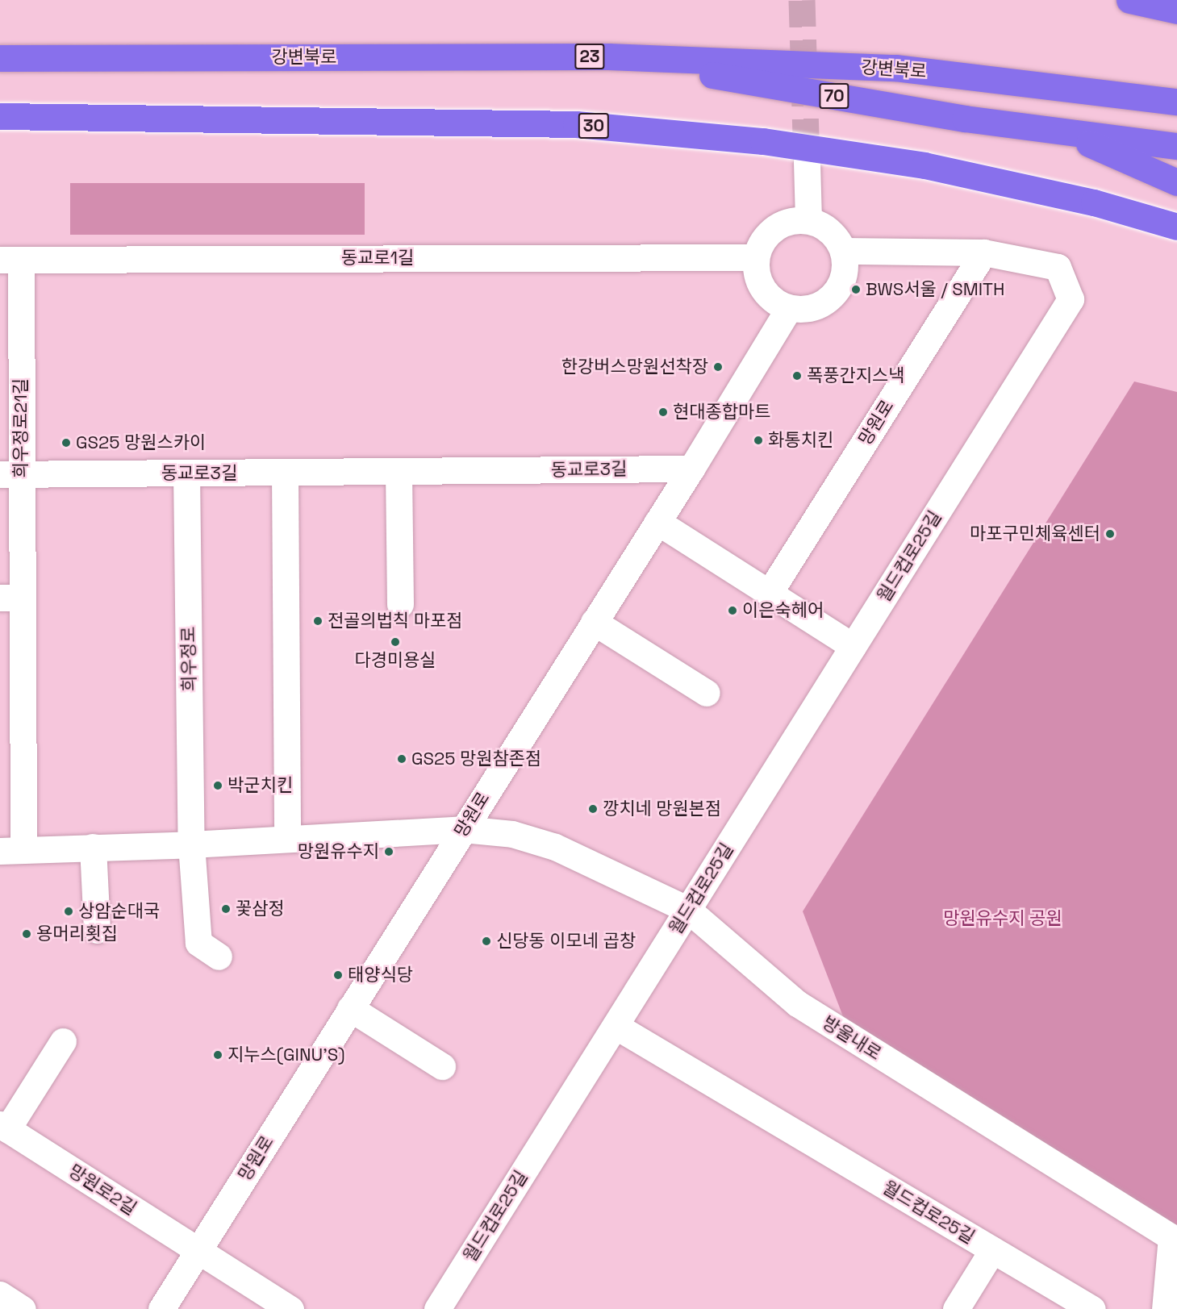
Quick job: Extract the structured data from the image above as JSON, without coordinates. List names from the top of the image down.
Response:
{
  "streets": {
    "highway": [
      "23",
      "강변북로",
      "70",
      "30"
    ],
    "street": [
      "동교로1길",
      "망원로",
      "희우정로21길",
      "동교로3길",
      "월드컵로25길",
      "희우정로",
      "방울내로",
      "망원로2길"
    ]
  },
  "crossings": [
    ["강변북로", "70"],
    ["동교로1길", "망원로"],
    ["동교로1길", "희우정로21길"],
    ["동교로1길", "월드컵로25길"],
    ["망원로", "동교로3길"],
    ["망원로", "월드컵로25길"],
    ["망원로", "방울내로"],
    ["망원로", "망원로2길"],
    ["희우정로21길", "동교로3길"],
    ["동교로3길", "희우정로"],
    ["월드컵로25길", "방울내로"]
  ],
  "parks": ["망원유수지 공원"],
  "places": [
    "BWS서울 / SMITH",
    "한강버스망원선착장",
    "폭풍간지스낵",
    "현대종합마트",
    "화통치킨",
    "GS25 망원스카이",
    "마포구민체육센터",
    "이은숙헤어",
    "전골의법칙 마포점",
    "다경미용실",
    "GS25 망원참존점",
    "박군치킨",
    "깡치네 망원본점",
    "망원유수지",
    "꽃삼정",
    "상암순대국",
    "용머리횟집",
    "신당동 이모네 곱창",
    "태양식당",
    "지누스(GINU'S)"
  ]
}
